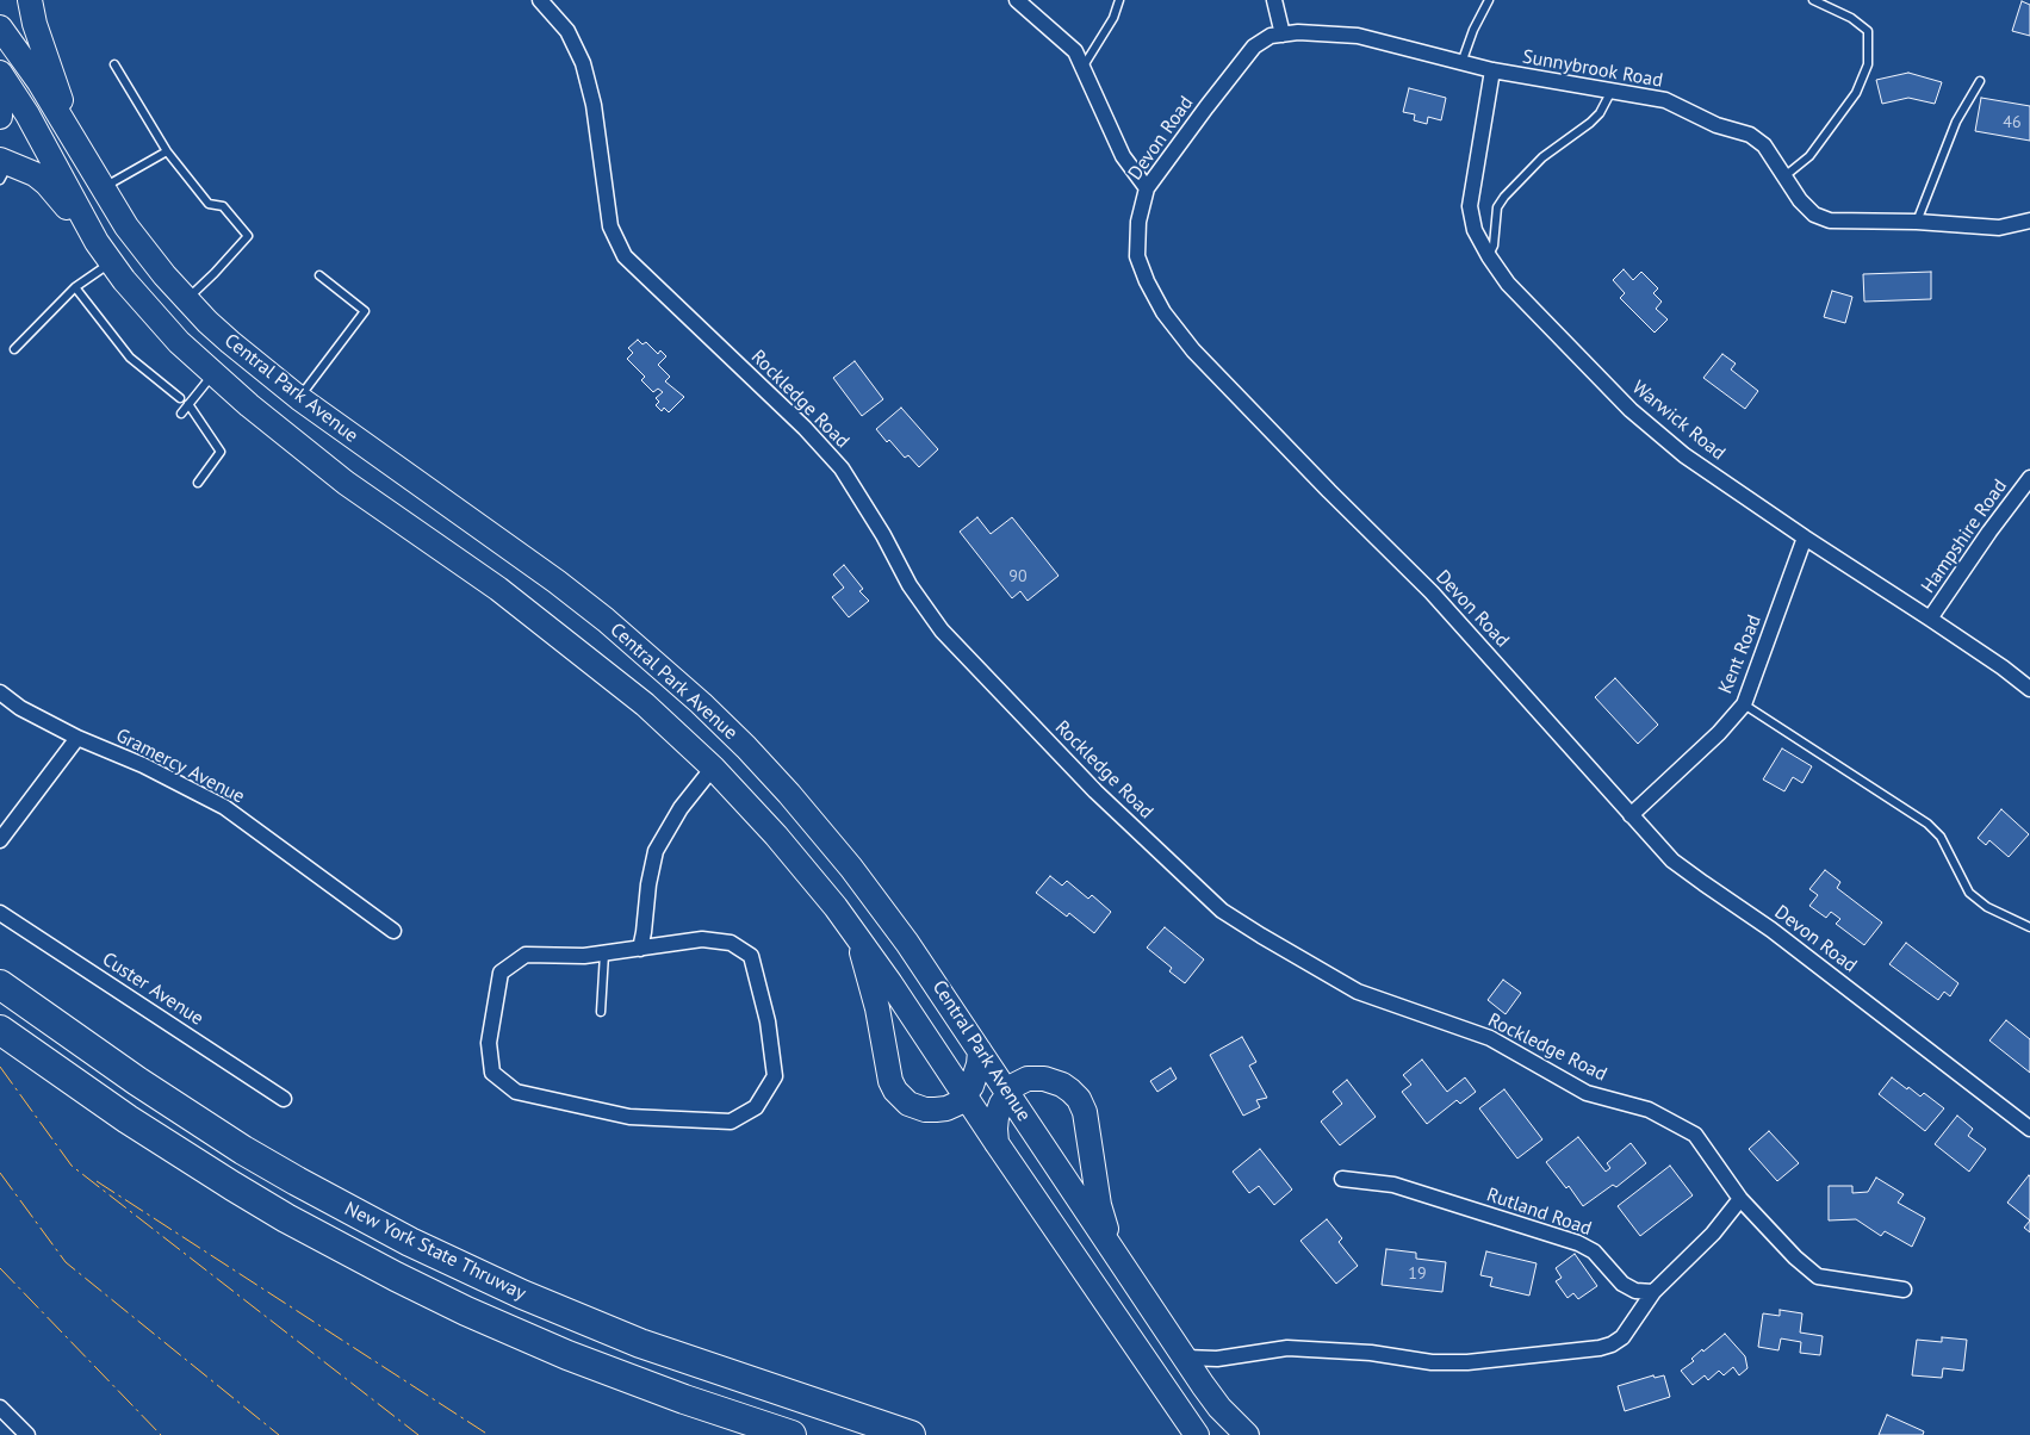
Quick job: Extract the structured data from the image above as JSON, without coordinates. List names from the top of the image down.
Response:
{
  "streets": {
    "highway": ["New York State Thruway"],
    "main road": ["Central Park Avenue"],
    "street": [
      "Sunnybrook Road",
      "Devon Road",
      "Rockledge Road",
      "Warwick Road",
      "Hampshire Road",
      "Kent Road",
      "Gramercy Avenue",
      "Custer Avenue",
      "Rutland Road"
    ]
  },
  "crossings": [
    ["Sunnybrook Road", "Devon Road"],
    ["Sunnybrook Road", "Warwick Road"],
    ["Devon Road", "Kent Road"],
    ["Warwick Road", "Hampshire Road"],
    ["Warwick Road", "Kent Road"]
  ],
  "house_numbers": ["46", "90", "19"]
}
